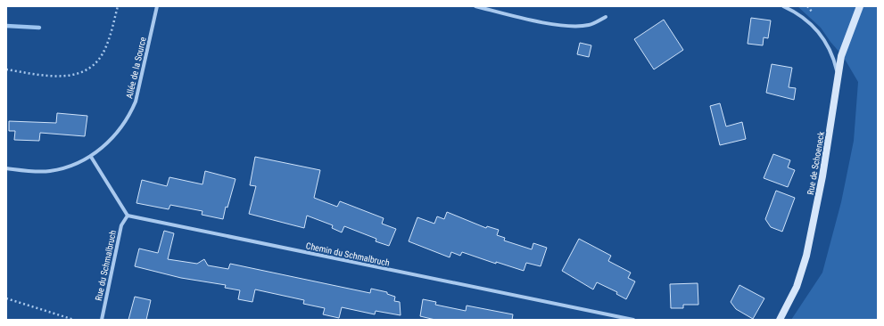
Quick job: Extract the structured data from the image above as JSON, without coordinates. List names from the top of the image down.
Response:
{
  "streets": {
    "main road": ["Rue de Schoeneck"],
    "street": ["Allée de la Source", "Chemin du Schmalbruch", "Rue du Schmalbruch"]
  },
  "crossings": [
    ["Chemin du Schmalbruch", "Rue du Schmalbruch"]
  ]
}
